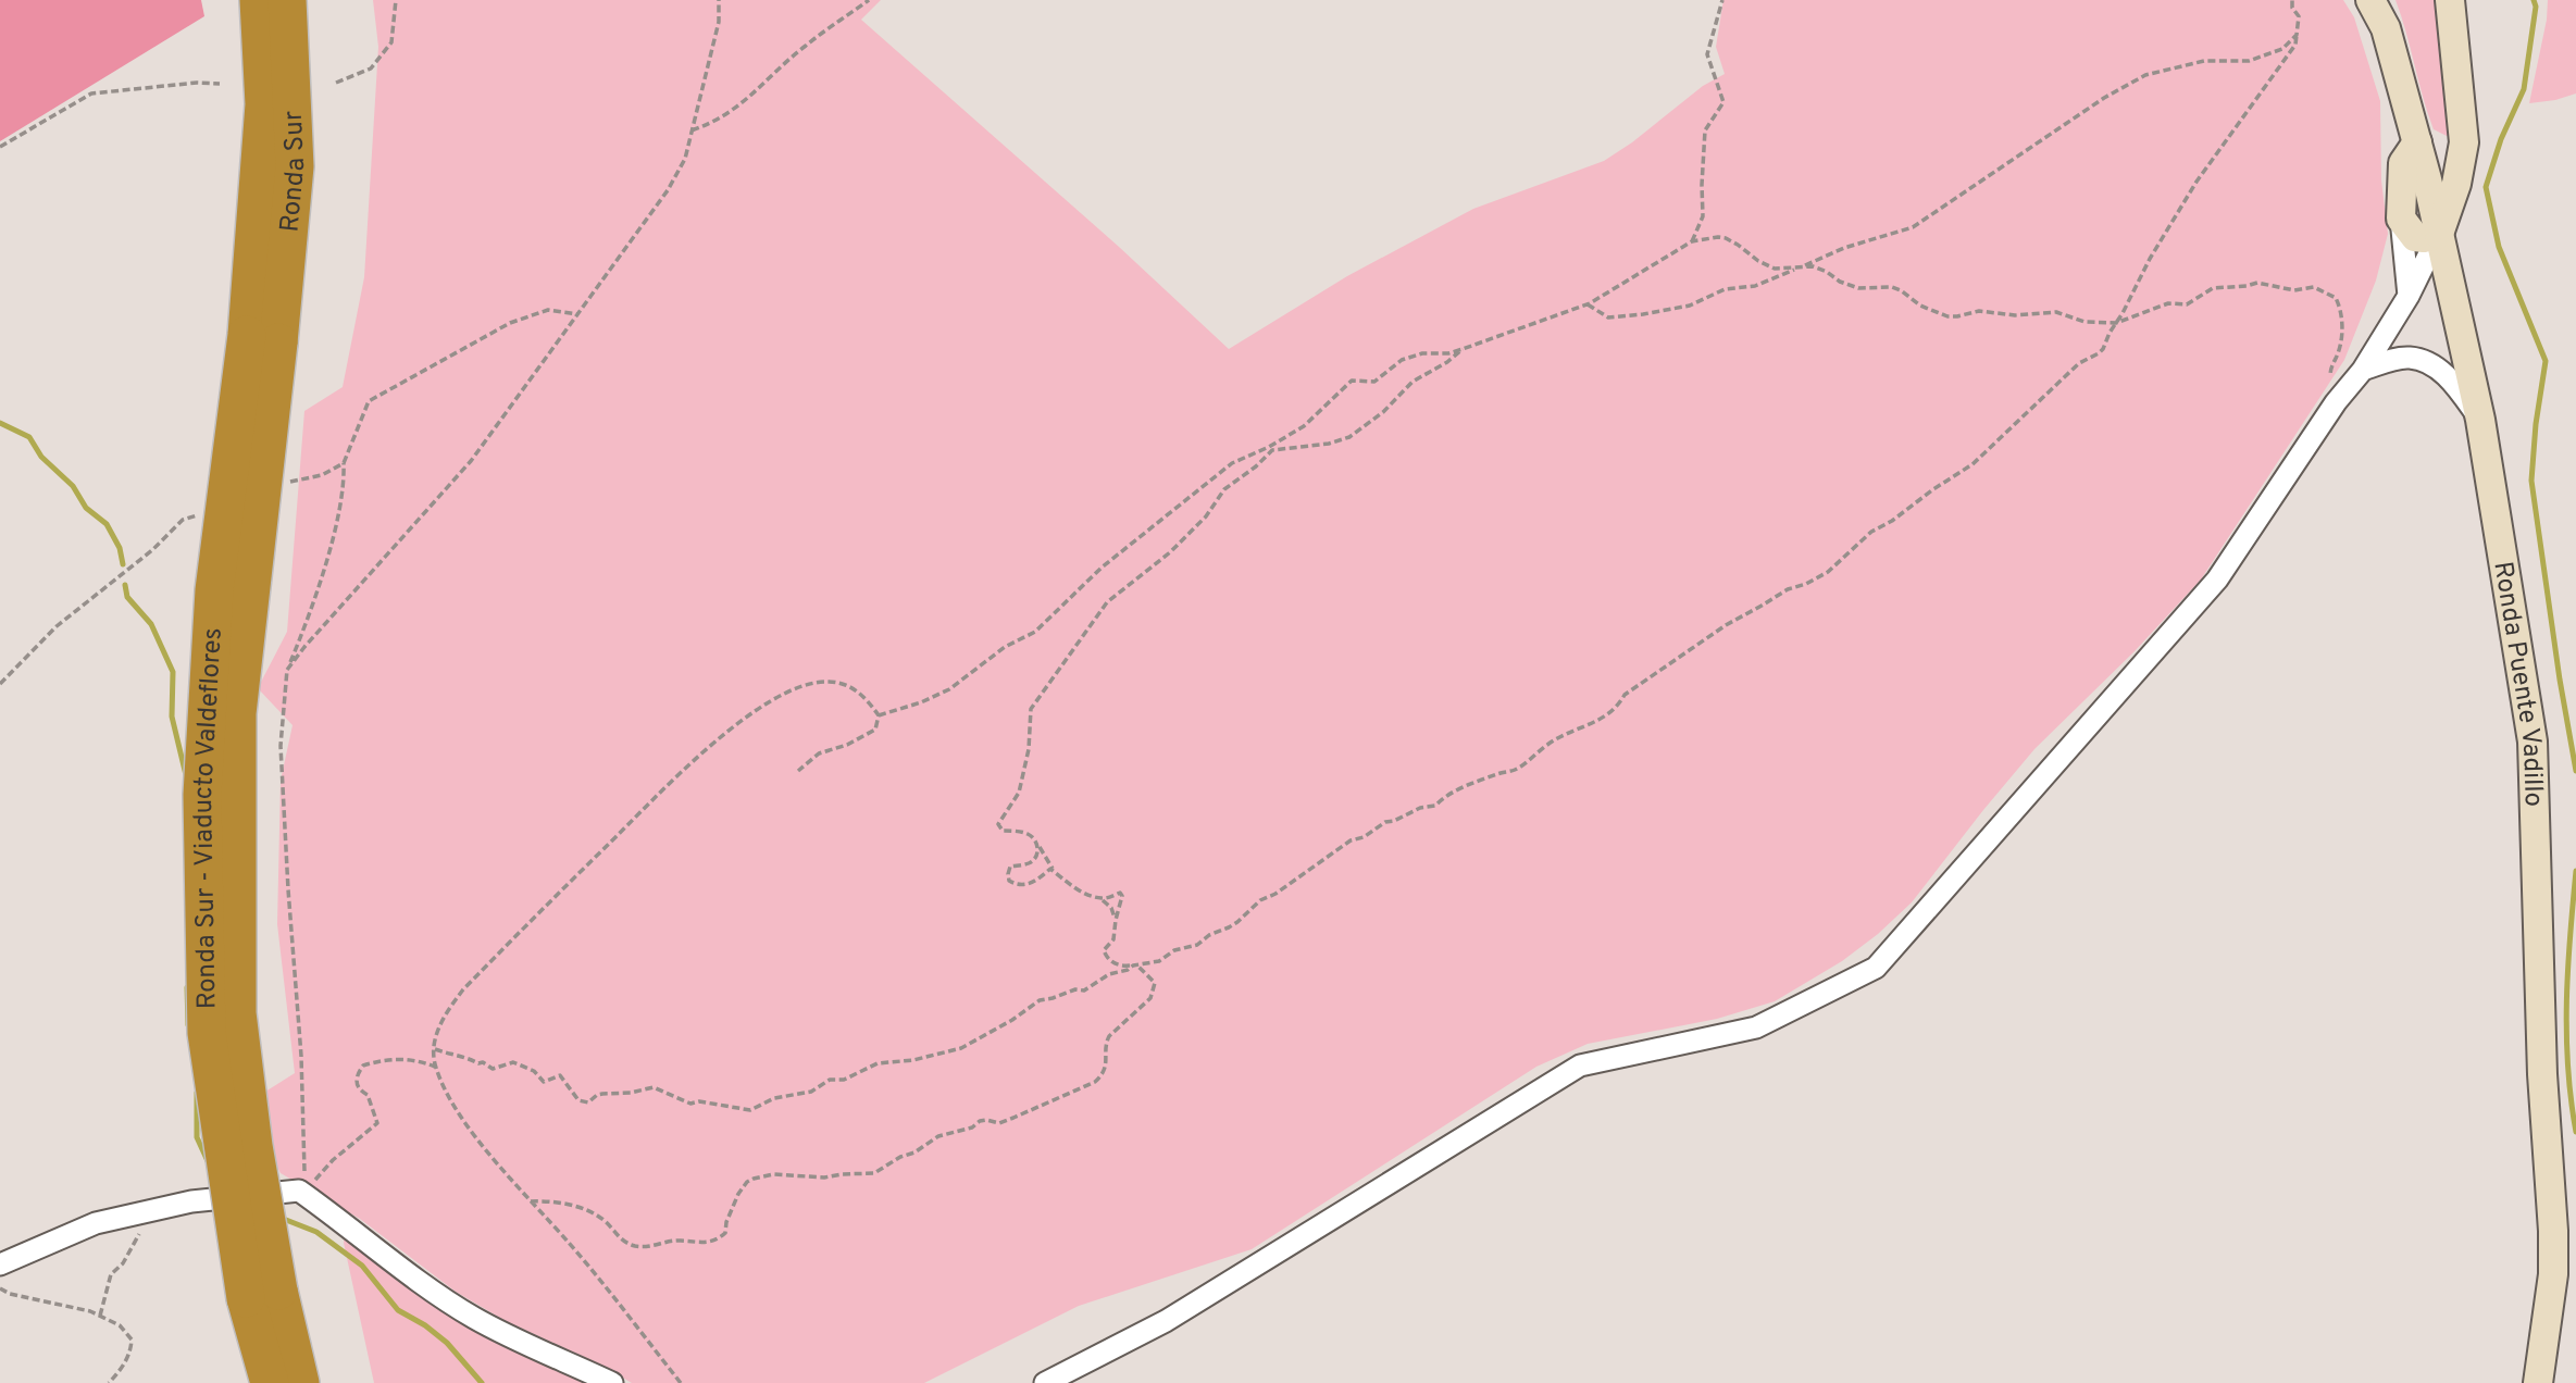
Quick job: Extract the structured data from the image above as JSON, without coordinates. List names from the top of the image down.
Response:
{
  "streets": {
    "highway": ["Ronda Sur", "Ronda Sur - Viaducto Valdeflores"],
    "main road": ["Ronda Puente Vadillo"]
  },
  "crossings": [
    ["Ronda Sur", "Ronda Sur - Viaducto Valdeflores"]
  ]
}
